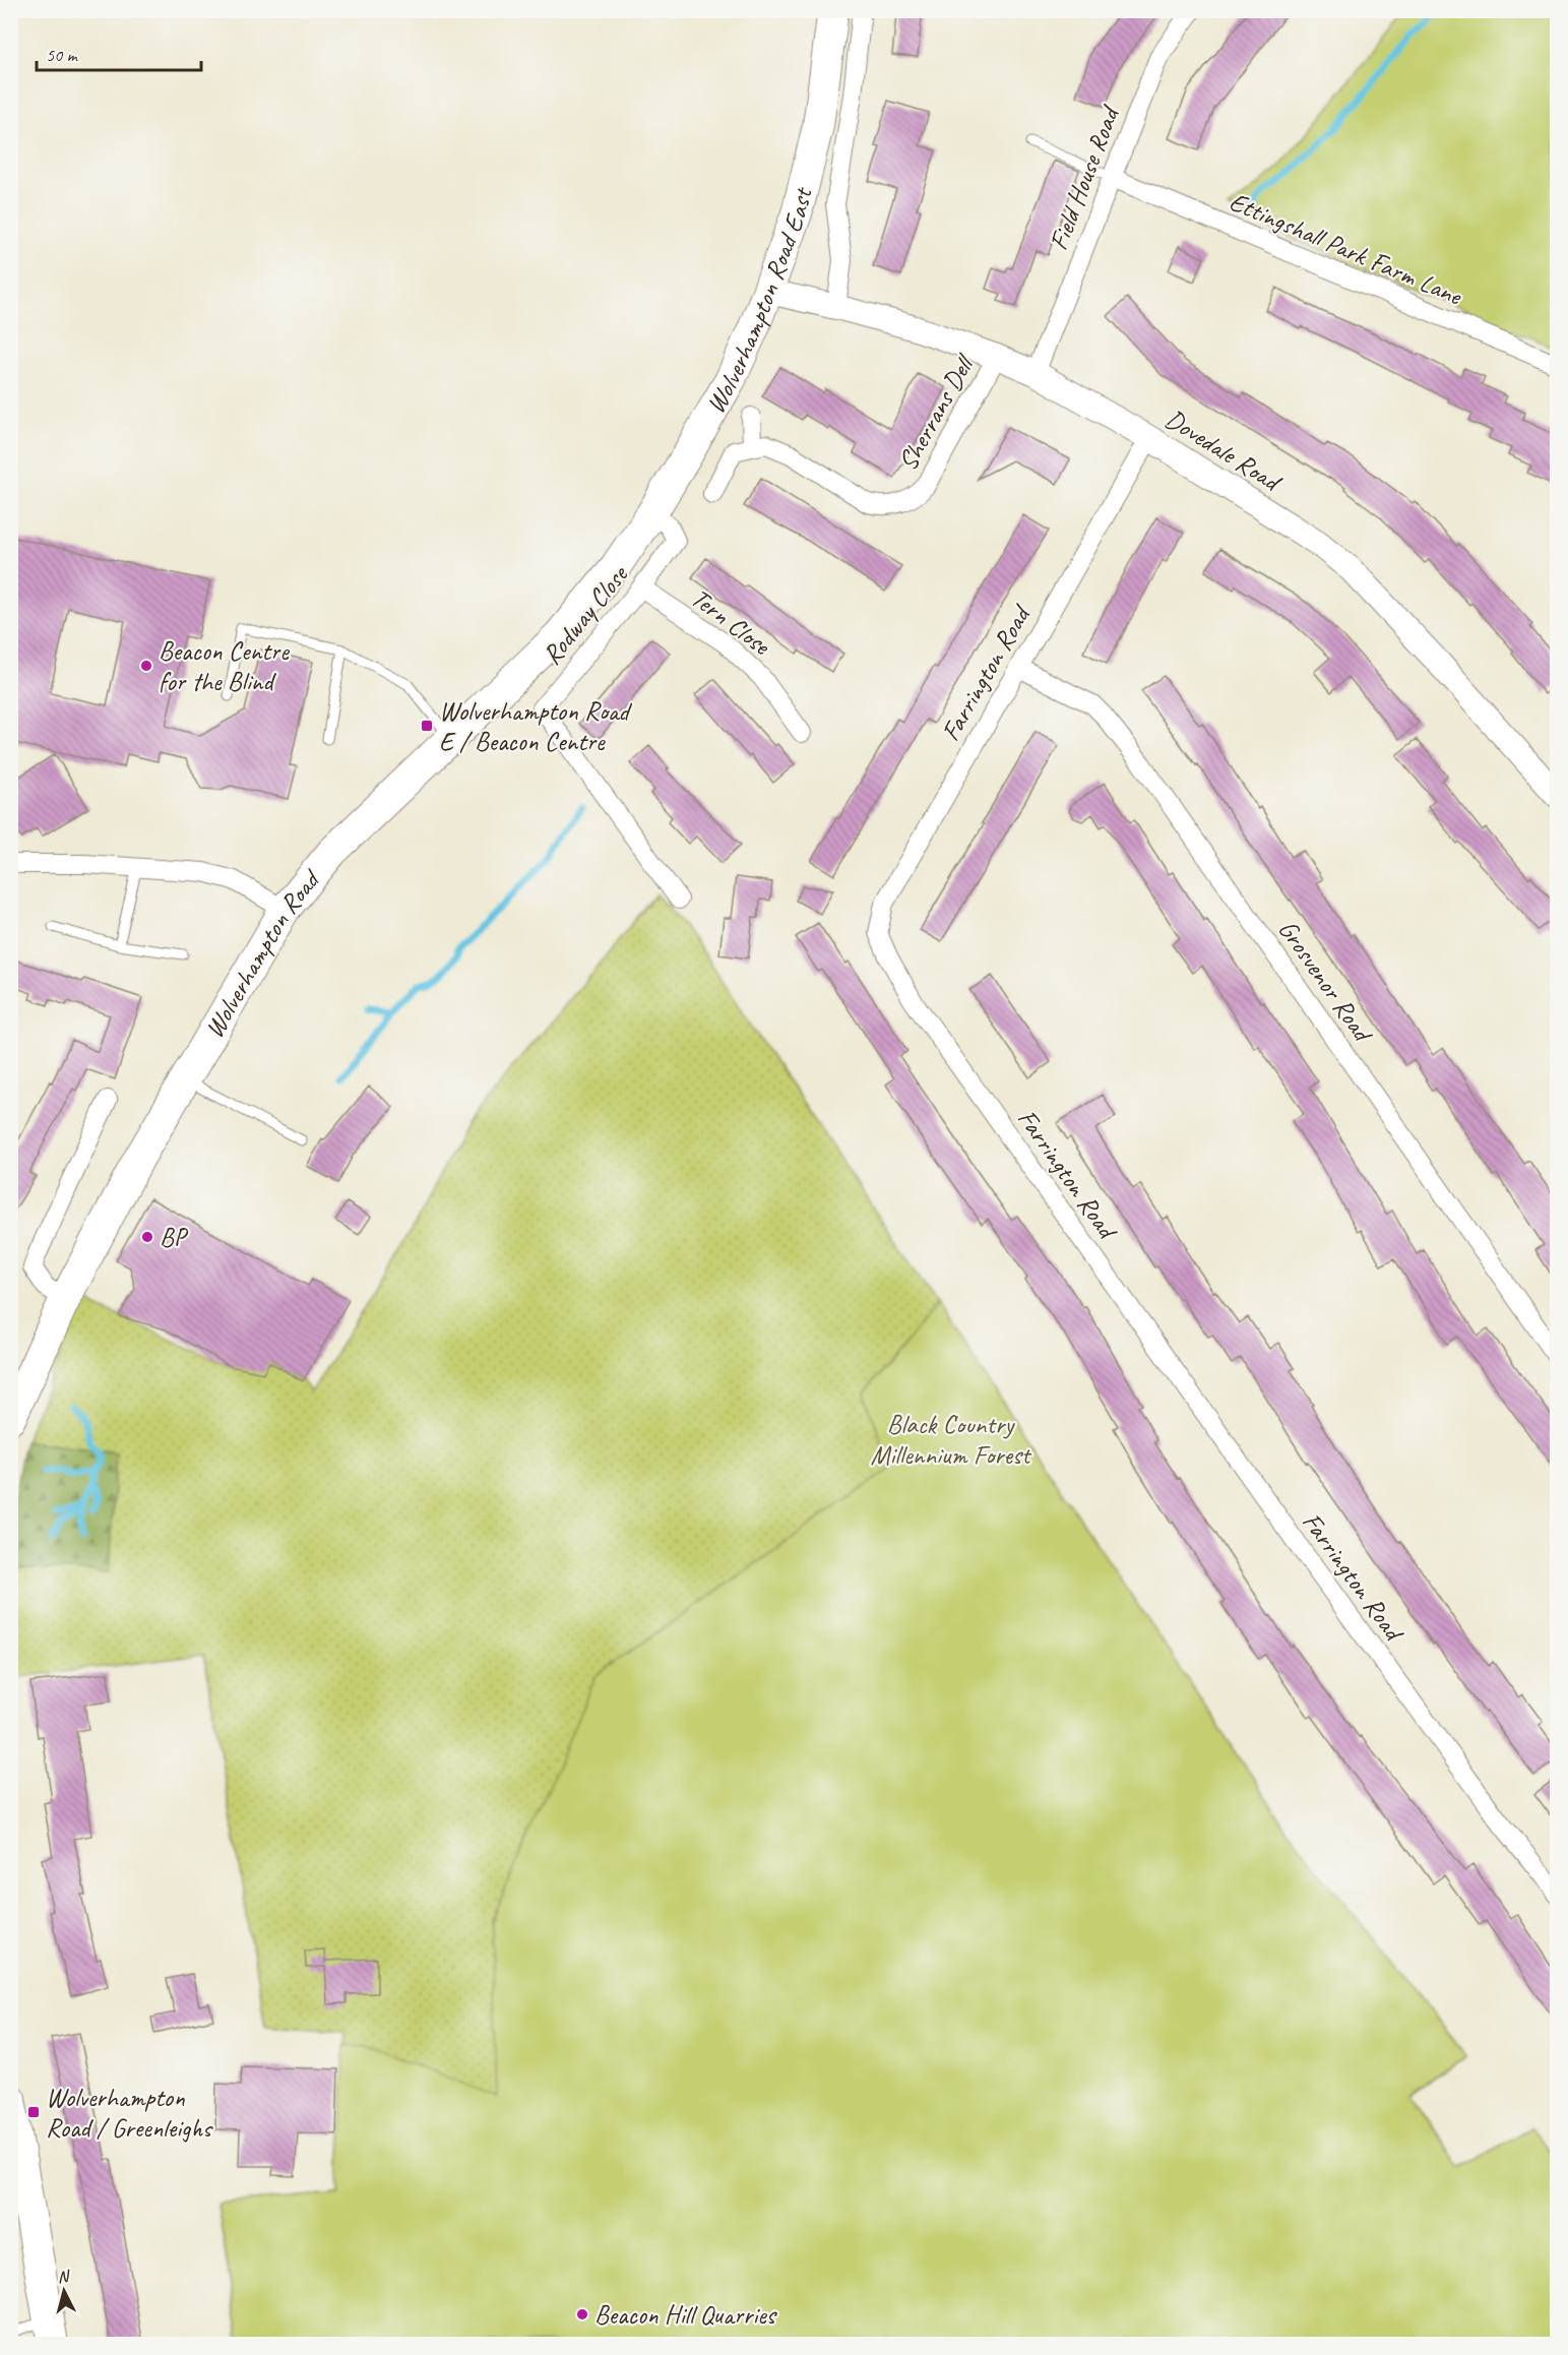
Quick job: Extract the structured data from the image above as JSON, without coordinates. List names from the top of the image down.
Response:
{
  "streets": {
    "main road": ["Wolverhampton Road East", "Wolverhampton Road"],
    "street": [
      "Field House Road",
      "Ettingshall Park Farm Lane",
      "Sherrans Dell",
      "Dovedale Road",
      "Rodway Close",
      "Tern Close",
      "Farrington Road",
      "Grosvenor Road"
    ]
  },
  "crossings": [
    ["Field House Road", "Ettingshall Park Farm Lane"],
    ["Field House Road", "Dovedale Road"],
    ["Wolverhampton Road East", "Dovedale Road"],
    ["Wolverhampton Road East", "Rodway Close"],
    ["Wolverhampton Road East", "Wolverhampton Road"],
    ["Sherrans Dell", "Dovedale Road"],
    ["Dovedale Road", "Farrington Road"],
    ["Rodway Close", "Tern Close"],
    ["Farrington Road", "Grosvenor Road"]
  ],
  "parks": ["Black Country Millennium Forest"],
  "places": {
    "other": ["Beacon Centre for the Blind", "BP", "Beacon Hill Quarries"],
    "transit": ["Wolverhampton Road E / Beacon Centre", "Wolverhampton Road / Greenleighs"]
  },
  "scale_bar": "50 m",
  "north": "top"
}
